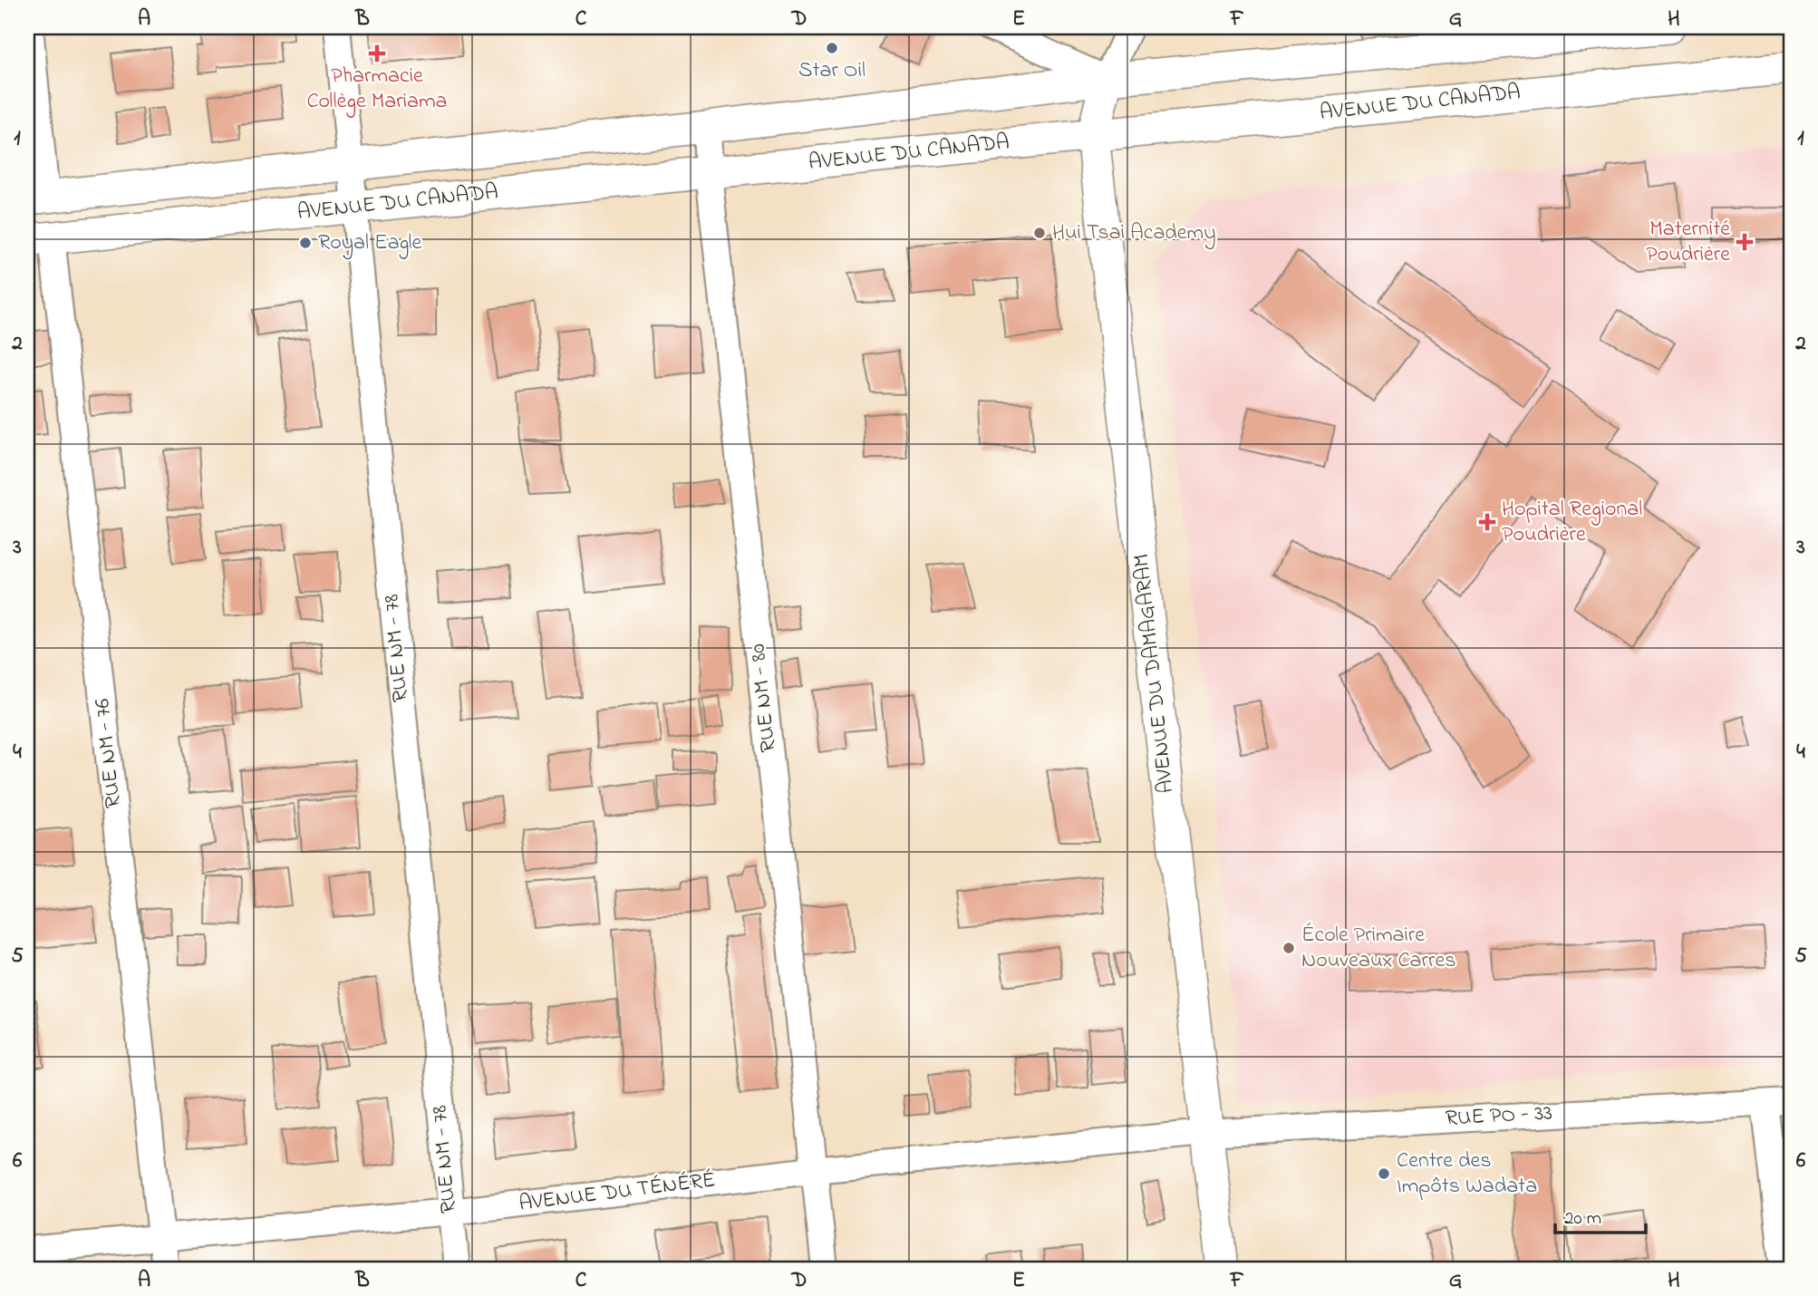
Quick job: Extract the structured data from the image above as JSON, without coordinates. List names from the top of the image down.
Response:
{
  "streets": {
    "street": [
      "AVENUE DU CANADA",
      "RUE NM - 78",
      "AVENUE DU DAMAGARAM",
      "RUE NM - 80",
      "RUE NM - 76",
      "RUE PO - 33",
      "AVENUE DU TÉNÉRÉ"
    ]
  },
  "crossings": [
    ["AVENUE DU CANADA", "RUE NM - 78"],
    ["AVENUE DU CANADA", "AVENUE DU DAMAGARAM"],
    ["AVENUE DU CANADA", "RUE NM - 80"],
    ["AVENUE DU CANADA", "RUE NM - 76"],
    ["RUE NM - 78", "AVENUE DU TÉNÉRÉ"],
    ["AVENUE DU DAMAGARAM", "RUE PO - 33"],
    ["AVENUE DU DAMAGARAM", "AVENUE DU TÉNÉRÉ"],
    ["RUE NM - 80", "AVENUE DU TÉNÉRÉ"],
    ["RUE NM - 76", "AVENUE DU TÉNÉRÉ"],
    ["RUE PO - 33", "AVENUE DU TÉNÉRÉ"]
  ],
  "places": {
    "other": [
      "Star Oil",
      "Hui Tsai Academy",
      "Royal Eagle",
      "École Primaire Nouveaux Carres",
      "Centre des Impôts Wadata"
    ],
    "health": ["Pharmacie Collège Mariama", "Maternité Poudrière", "Hopital Regional Poudrière"]
  },
  "scale_bar": "20 m",
  "grid": {
    "columns": [
      "A",
      "B",
      "C",
      "D",
      "E",
      "F",
      "G",
      "H"
    ],
    "rows": [
      "1",
      "2",
      "3",
      "4",
      "5",
      "6"
    ]
  }
}
